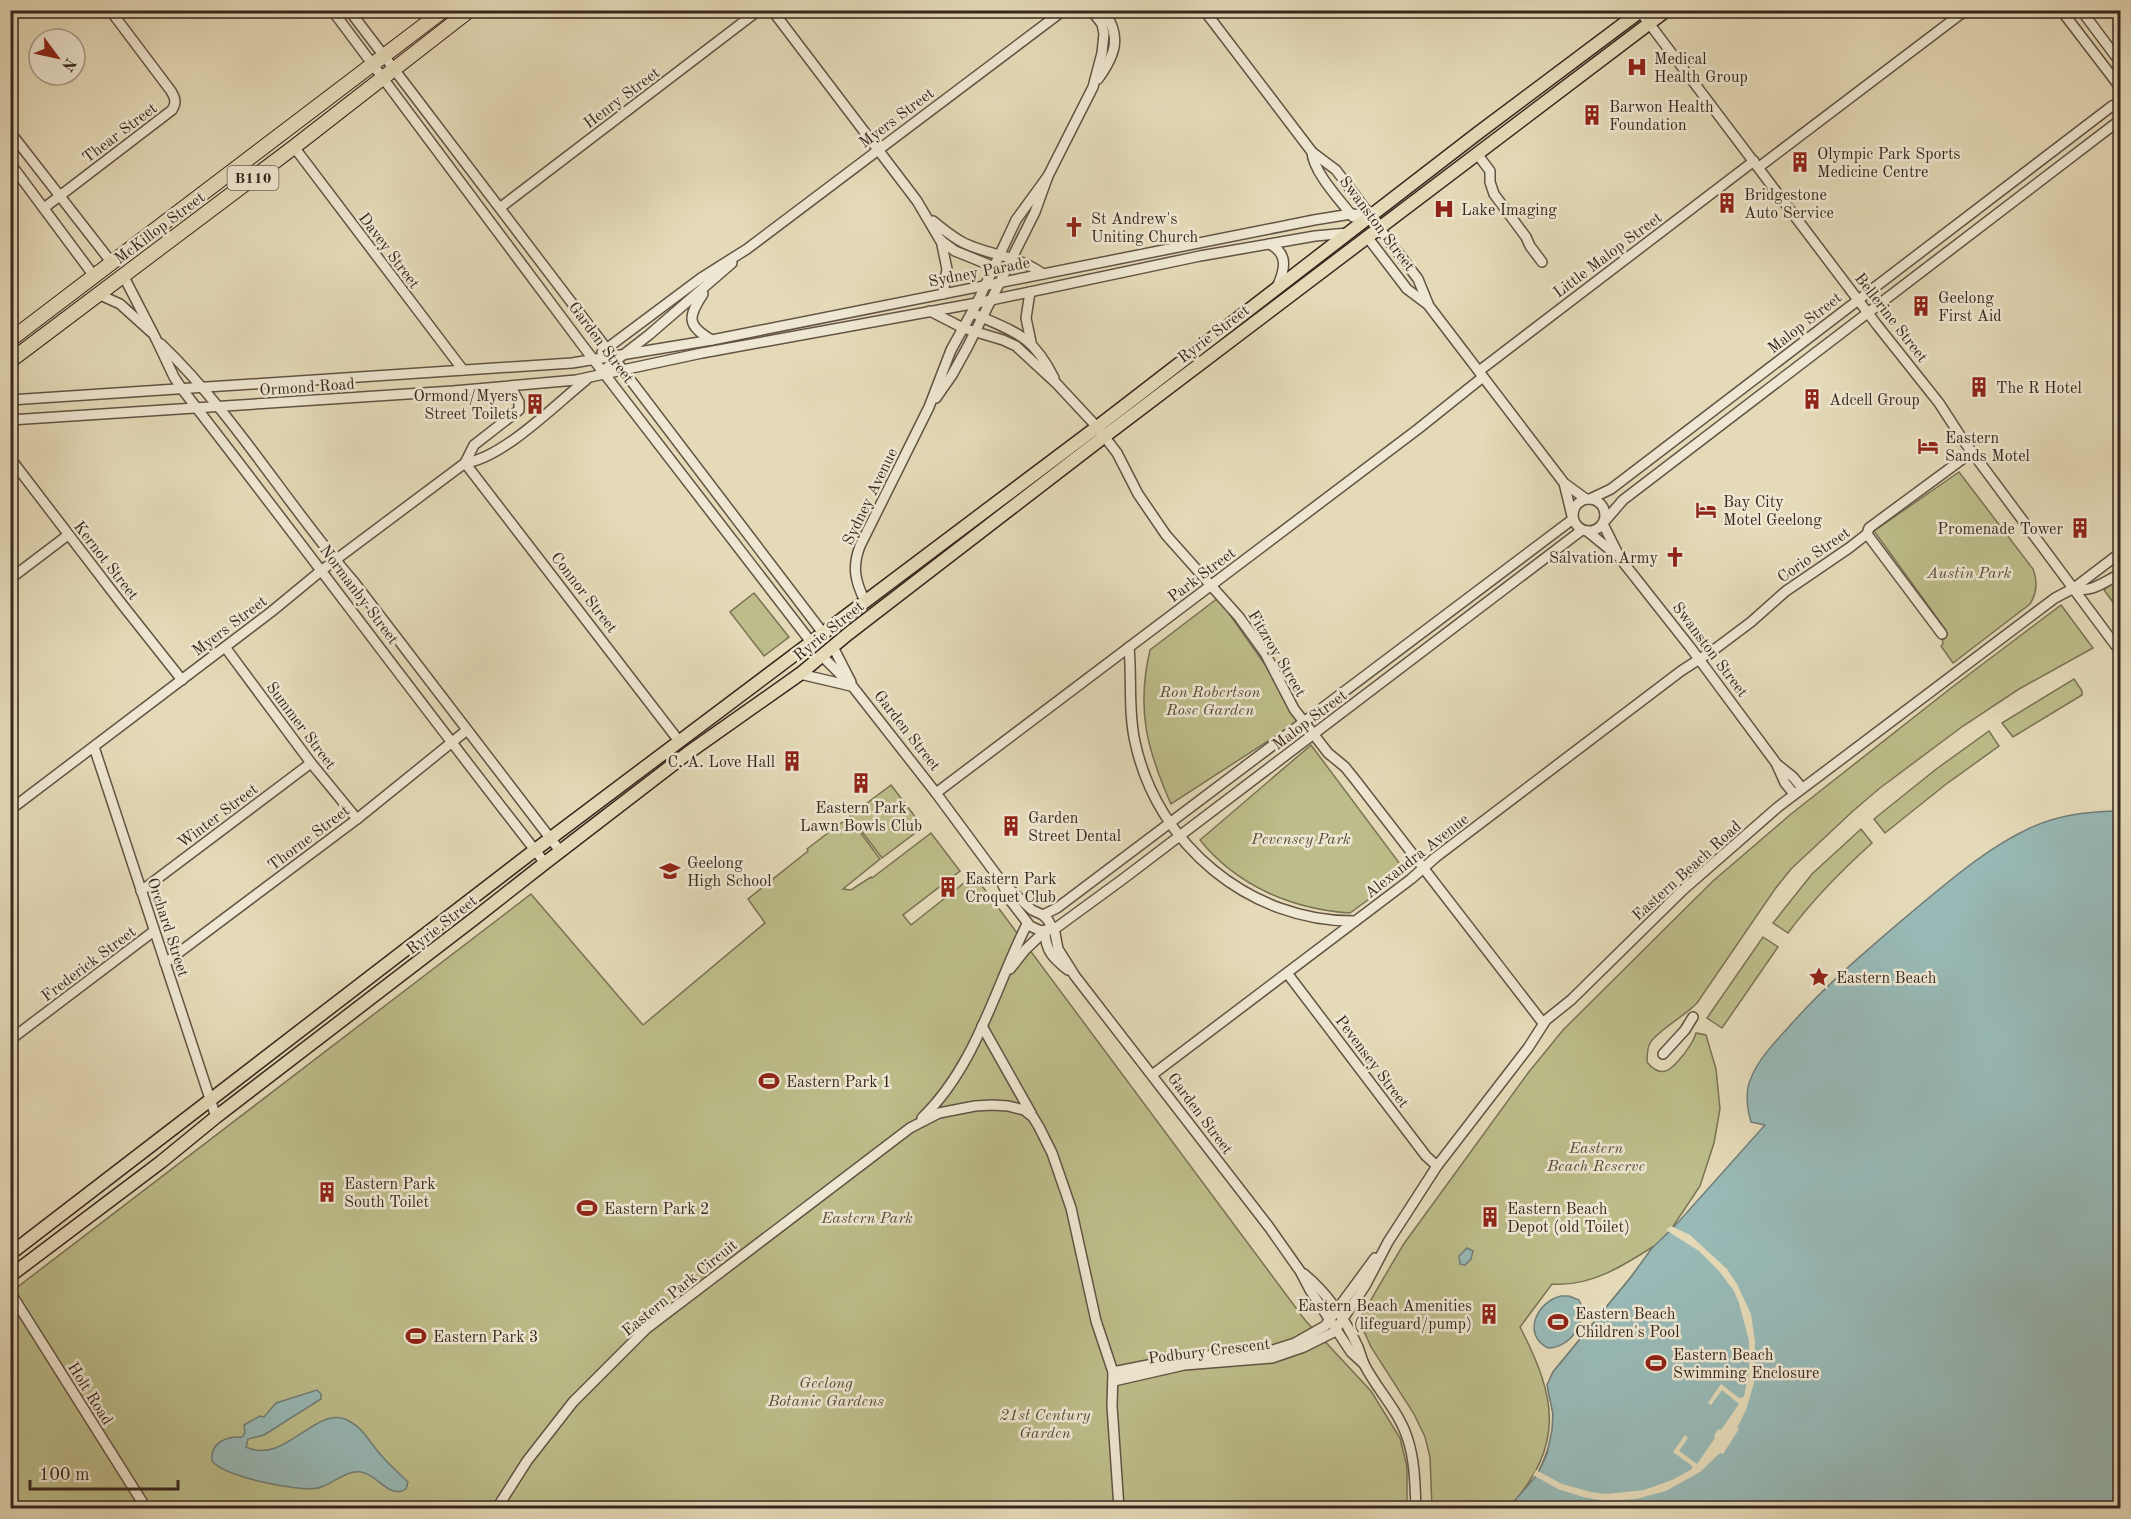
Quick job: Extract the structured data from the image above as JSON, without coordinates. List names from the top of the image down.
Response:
{
  "streets": {
    "highway": ["B110", "McKillop Street", "Normanby Street"],
    "main road": ["Swanston Street", "Ryrie Street", "Garden Street"],
    "street": [
      "Henry Street",
      "Myers Street",
      "Thear Street",
      "Davey Street",
      "Little Malop Street",
      "Sydney Parade",
      "Bellerine Street",
      "Malop Street",
      "Ormond Road",
      "Sydney Avenue",
      "Corio Street",
      "Kernot Street",
      "Park Street",
      "Connor Street",
      "Fitzroy Street",
      "Summer Street",
      "Winter Street",
      "Thorne Street",
      "Alexandra Avenue",
      "Eastern Beach Road",
      "Orchard Street",
      "Frederick Street",
      "Pevensey Street",
      "Eastern Park Circuit",
      "Podbury Crescent",
      "Holt Road"
    ]
  },
  "crossings": [
    ["Henry Street", "Garden Street"],
    ["Myers Street", "Sydney Parade"],
    ["Myers Street", "Garden Street"],
    ["Myers Street", "Ormond Road"],
    ["Myers Street", "Kernot Street"],
    ["Myers Street", "Connor Street"],
    ["Myers Street", "Normanby Street"],
    ["Myers Street", "Summer Street"],
    ["Myers Street", "Orchard Street"],
    ["Thear Street", "Normanby Street"],
    ["Swanston Street", "Little Malop Street"],
    ["Swanston Street", "Sydney Parade"],
    ["Swanston Street", "Malop Street"],
    ["Swanston Street", "Ryrie Street"],
    ["Swanston Street", "Corio Street"],
    ["Swanston Street", "Park Street"],
    ["Swanston Street", "Alexandra Avenue"],
    ["Swanston Street", "Eastern Beach Road"],
    ["McKillop Street", "Davey Street"],
    ["McKillop Street", "Garden Street"],
    ["McKillop Street", "Normanby Street"],
    ["Davey Street", "Ormond Road"],
    ["Little Malop Street", "Bellerine Street"],
    ["Little Malop Street", "Park Street"],
    ["Sydney Parade", "Ryrie Street"],
    ["Sydney Parade", "Garden Street"],
    ["Sydney Parade", "Ormond Road"],
    ["Sydney Parade", "Sydney Avenue"],
    ["Sydney Parade", "Fitzroy Street"],
    ["Bellerine Street", "Malop Street"],
    ["Bellerine Street", "Ryrie Street"],
    ["Bellerine Street", "Corio Street"],
    ["Bellerine Street", "Eastern Beach Road"],
    ["Malop Street", "Garden Street"],
    ["Malop Street", "Fitzroy Street"],
    ["Malop Street", "Eastern Park Circuit"],
    ["Ryrie Street", "Garden Street"],
    ["Ryrie Street", "Sydney Avenue"],
    ["Ryrie Street", "Connor Street"],
    ["Ryrie Street", "Normanby Street"],
    ["Ryrie Street", "Fitzroy Street"],
    ["Ryrie Street", "Orchard Street"],
    ["Garden Street", "Ormond Road"],
    ["Garden Street", "Park Street"],
    ["Garden Street", "Alexandra Avenue"],
    ["Garden Street", "Eastern Beach Road"],
    ["Garden Street", "Eastern Park Circuit"],
    ["Garden Street", "Podbury Crescent"],
    ["Ormond Road", "Normanby Street"],
    ["Sydney Avenue", "Fitzroy Street"],
    ["Corio Street", "Alexandra Avenue"],
    ["Park Street", "Fitzroy Street"],
    ["Normanby Street", "Thorne Street"],
    ["Fitzroy Street", "Alexandra Avenue"],
    ["Fitzroy Street", "Eastern Beach Road"],
    ["Summer Street", "Winter Street"],
    ["Summer Street", "Thorne Street"],
    ["Winter Street", "Orchard Street"],
    ["Thorne Street", "Orchard Street"],
    ["Alexandra Avenue", "Pevensey Street"],
    ["Eastern Beach Road", "Pevensey Street"],
    ["Eastern Beach Road", "Podbury Crescent"],
    ["Orchard Street", "Frederick Street"]
  ],
  "parks": [
    "Austin Park",
    "Ron Robertson Rose Garden",
    "Pevensey Park",
    "Eastern Beach Reserve",
    "Eastern Park",
    "Geelong Botanic Gardens",
    "21st Century Garden"
  ],
  "places": {
    "hospital": ["Medical Health Group", "Lake Imaging"],
    "building": [
      "Barwon Health Foundation",
      "Olympic Park Sports Medicine Centre",
      "Bridgestone Auto Service",
      "Geelong First Aid",
      "The R Hotel",
      "Adcell Group",
      "Ormond/Myers Street Toilets",
      "Promenade Tower",
      "C. A. Love Hall",
      "Eastern Park Lawn Bowls Club",
      "Garden Street Dental",
      "Eastern Park Croquet Club",
      "Eastern Park South Toilet",
      "Eastern Beach Depot (old Toilet)",
      "Eastern Beach Amenities (lifeguard/pump)"
    ],
    "church": ["St Andrew's Uniting Church", "Salvation Army"],
    "hotel": ["Eastern Sands Motel", "Bay City Motel Geelong"],
    "school or university": ["Geelong High School"],
    "place": ["Eastern Beach"],
    "sports": [
      "Eastern Park 1",
      "Eastern Park 2",
      "Eastern Beach Children's Pool",
      "Eastern Park 3",
      "Eastern Beach Swimming Enclosure"
    ]
  },
  "scale_bar": "100 m",
  "north": "bottom right"
}
